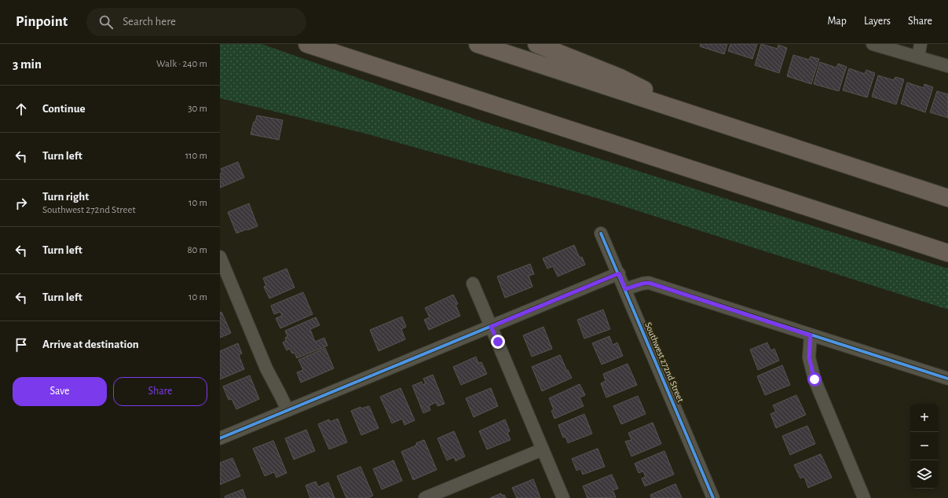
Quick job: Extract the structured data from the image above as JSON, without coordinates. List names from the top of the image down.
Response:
{
  "streets": {
    "street": ["Southwest 272nd Street"]
  },
  "page": {
    "header": "Pinpoint",
    "search": "Search here",
    "nav": ["Map", "Layers", "Share"],
    "heading": ["3 min", "Walk · 240 m"],
    "list": [
      ["Continue", "30 m"],
      ["Turn left", "110 m"],
      ["Turn right", "Southwest 272nd Street", "10 m"],
      ["Turn left", "80 m"],
      ["Turn left", "10 m"],
      "Arrive at destination"
    ],
    "buttons": ["Save", "Share"],
    "map_buttons": ["+", "−"]
  }
}
